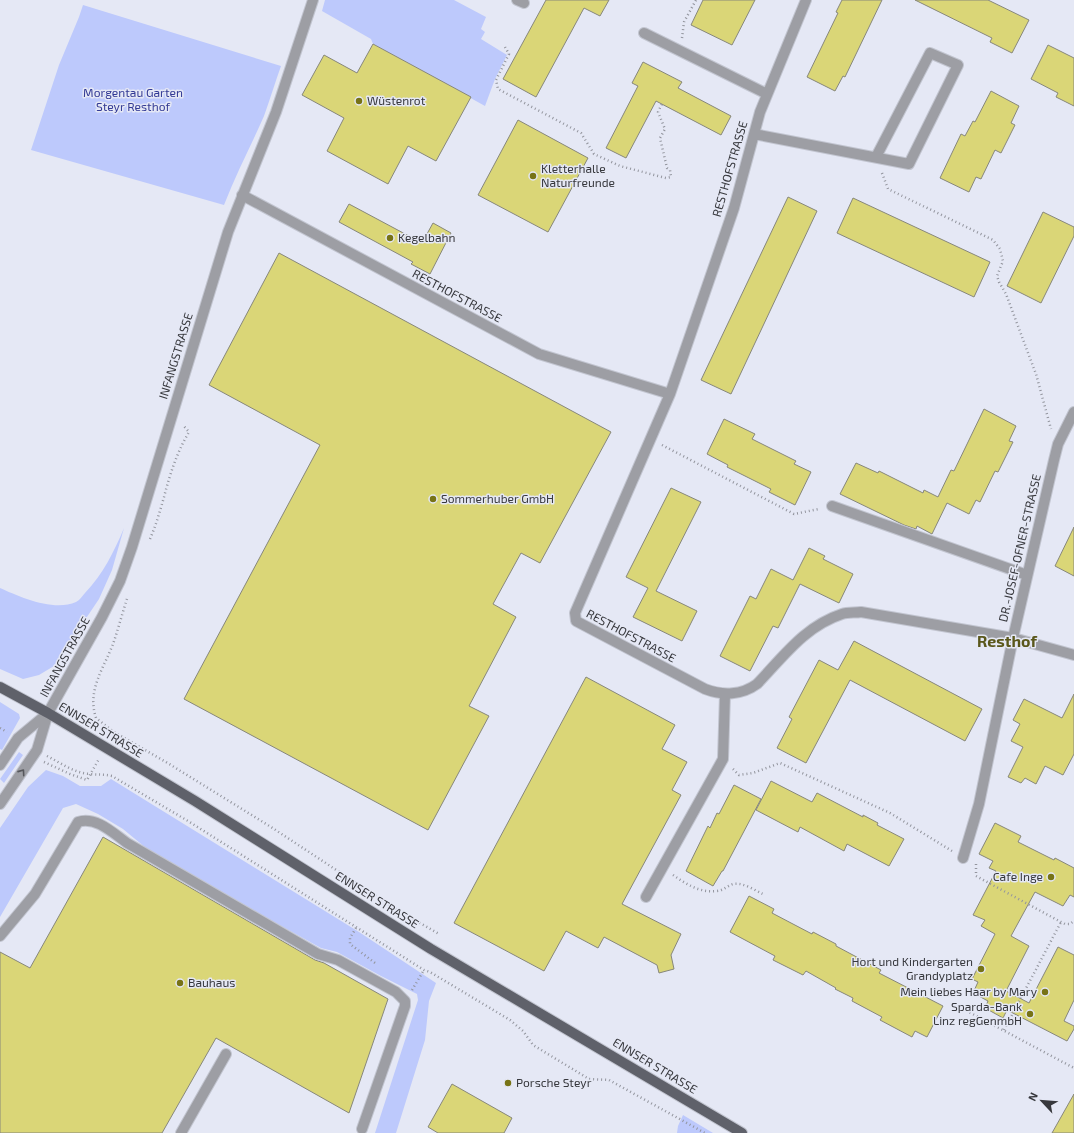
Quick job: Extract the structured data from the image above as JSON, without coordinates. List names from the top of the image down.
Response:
{
  "streets": {
    "main road": ["ENNSER STRASSE"],
    "street": ["RESTHOFSTRASSE", "INFANGSTRASSE", "DR.-JOSEF-OFNER-STRASSE"]
  },
  "crossings": [
    ["RESTHOFSTRASSE", "INFANGSTRASSE"],
    ["RESTHOFSTRASSE", "DR.-JOSEF-OFNER-STRASSE"],
    ["INFANGSTRASSE", "ENNSER STRASSE"]
  ],
  "districts": ["Resthof"],
  "parks": ["Morgentau Garten Steyr Resthof"],
  "places": [
    "Wüstenrot",
    "Kletterhalle Naturfreunde",
    "Kegelbahn",
    "Sommerhuber GmbH",
    "Cafe Inge",
    "Hort und Kindergarten Grandyplatz",
    "Bauhaus",
    "Mein liebes Haar by Mary",
    "Sparda-Bank Linz regGenmbH",
    "Porsche Steyr"
  ],
  "north": "top left"
}
